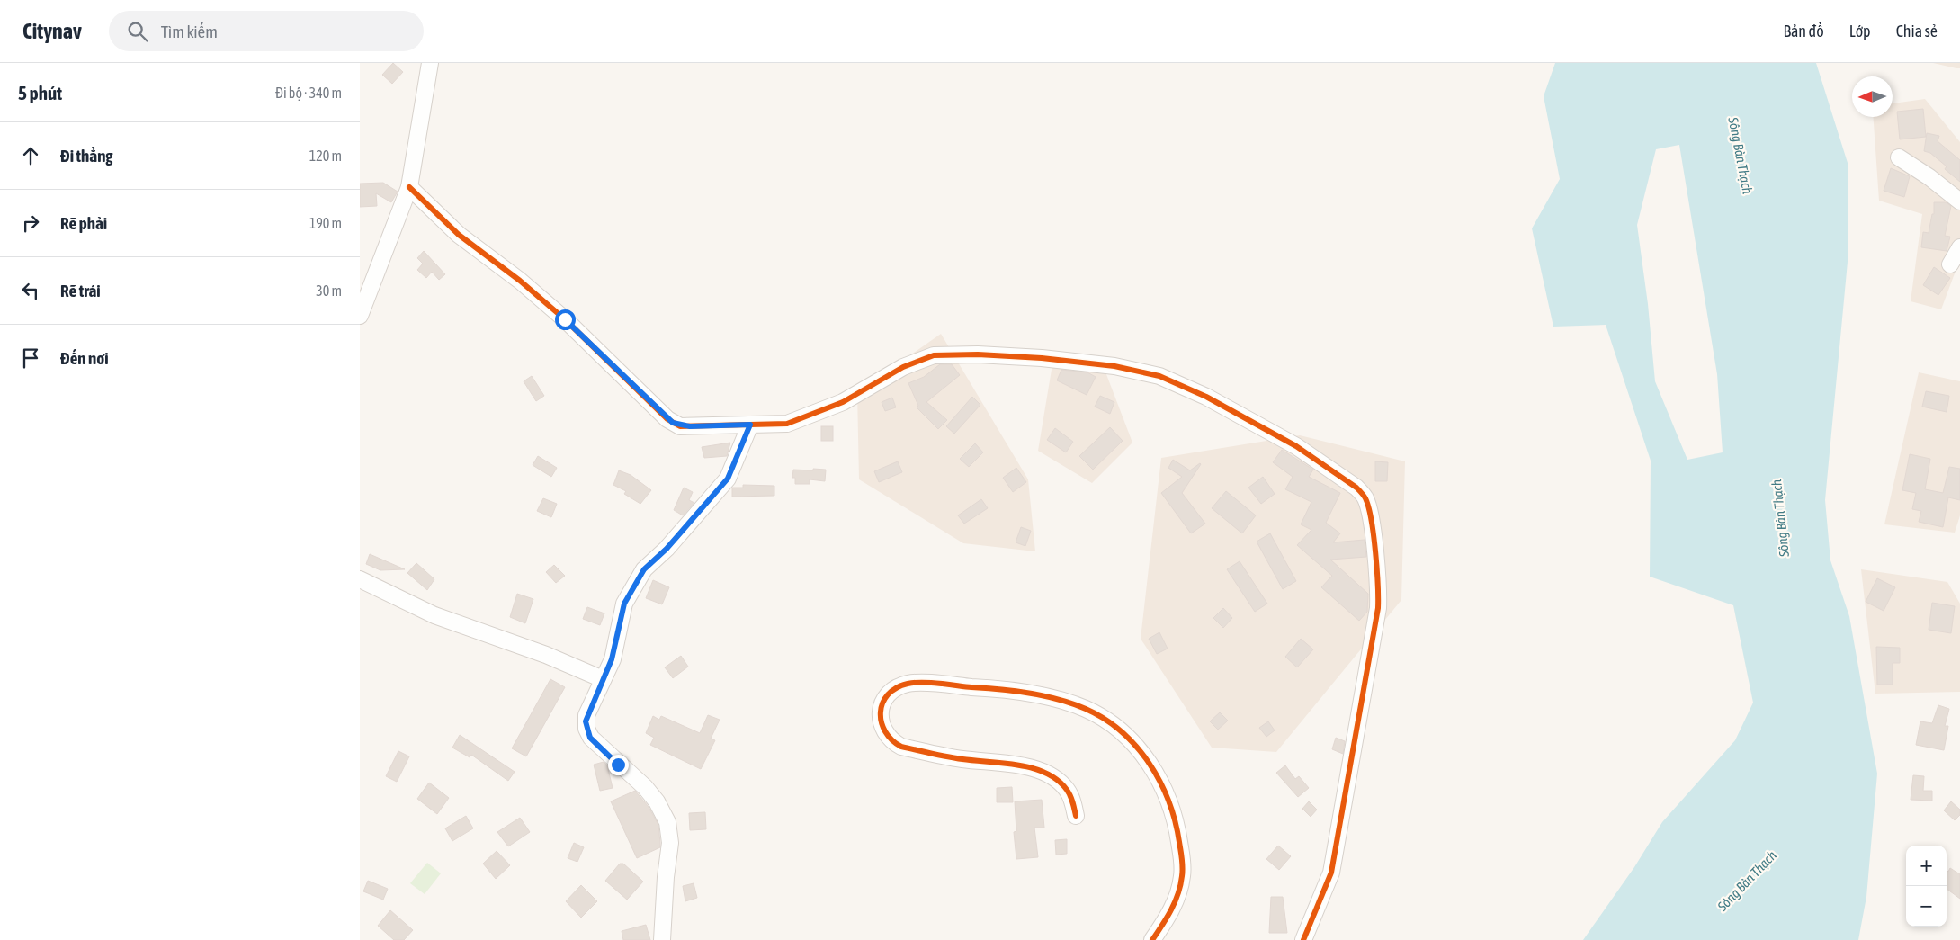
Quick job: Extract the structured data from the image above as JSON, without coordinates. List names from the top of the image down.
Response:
{
  "water": ["Sông Bàn Thạch"],
  "north": "left",
  "page": {
    "header": "Citynav",
    "search": "Tìm kiếm",
    "nav": ["Bản đồ", "Lớp", "Chia sẻ"],
    "heading": ["5 phút", "Đi bộ · 340 m"],
    "list": [
      ["Đi thẳng", "120 m"],
      ["Rẽ phải", "190 m"],
      ["Rẽ trái", "30 m"],
      "Đến nơi"
    ],
    "map_buttons": ["+", "−"]
  }
}
